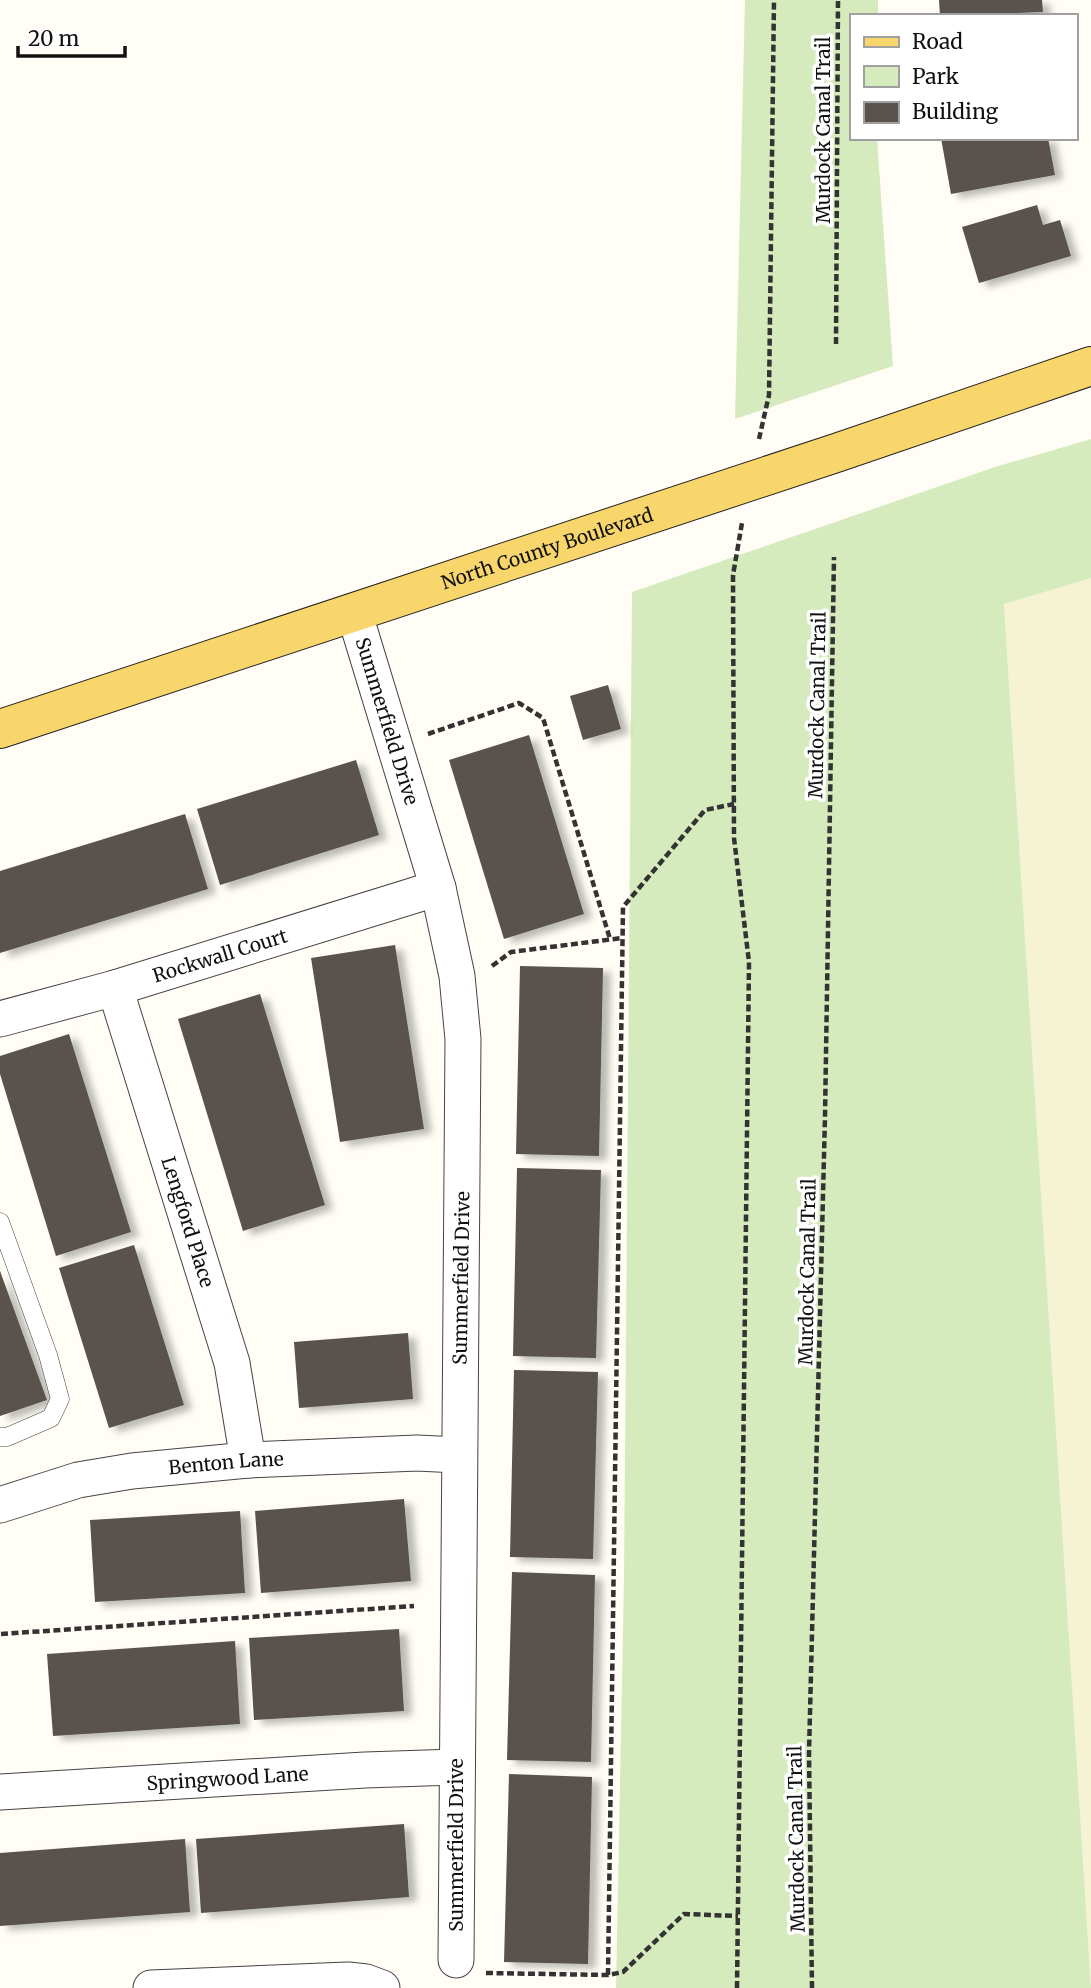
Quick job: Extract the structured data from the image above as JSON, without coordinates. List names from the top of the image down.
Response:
{
  "streets": {
    "main road": ["North County Boulevard"],
    "street": [
      "Summerfield Drive",
      "Rockwall Court",
      "Lengford Place",
      "Benton Lane",
      "Springwood Lane"
    ],
    "path": ["Murdock Canal Trail"]
  },
  "crossings": [
    ["North County Boulevard", "Summerfield Drive"],
    ["Summerfield Drive", "Rockwall Court"],
    ["Summerfield Drive", "Benton Lane"],
    ["Summerfield Drive", "Springwood Lane"],
    ["Rockwall Court", "Lengford Place"],
    ["Lengford Place", "Benton Lane"]
  ],
  "legend": ["Road", "Park", "Building"],
  "scale_bar": "20 m"
}
